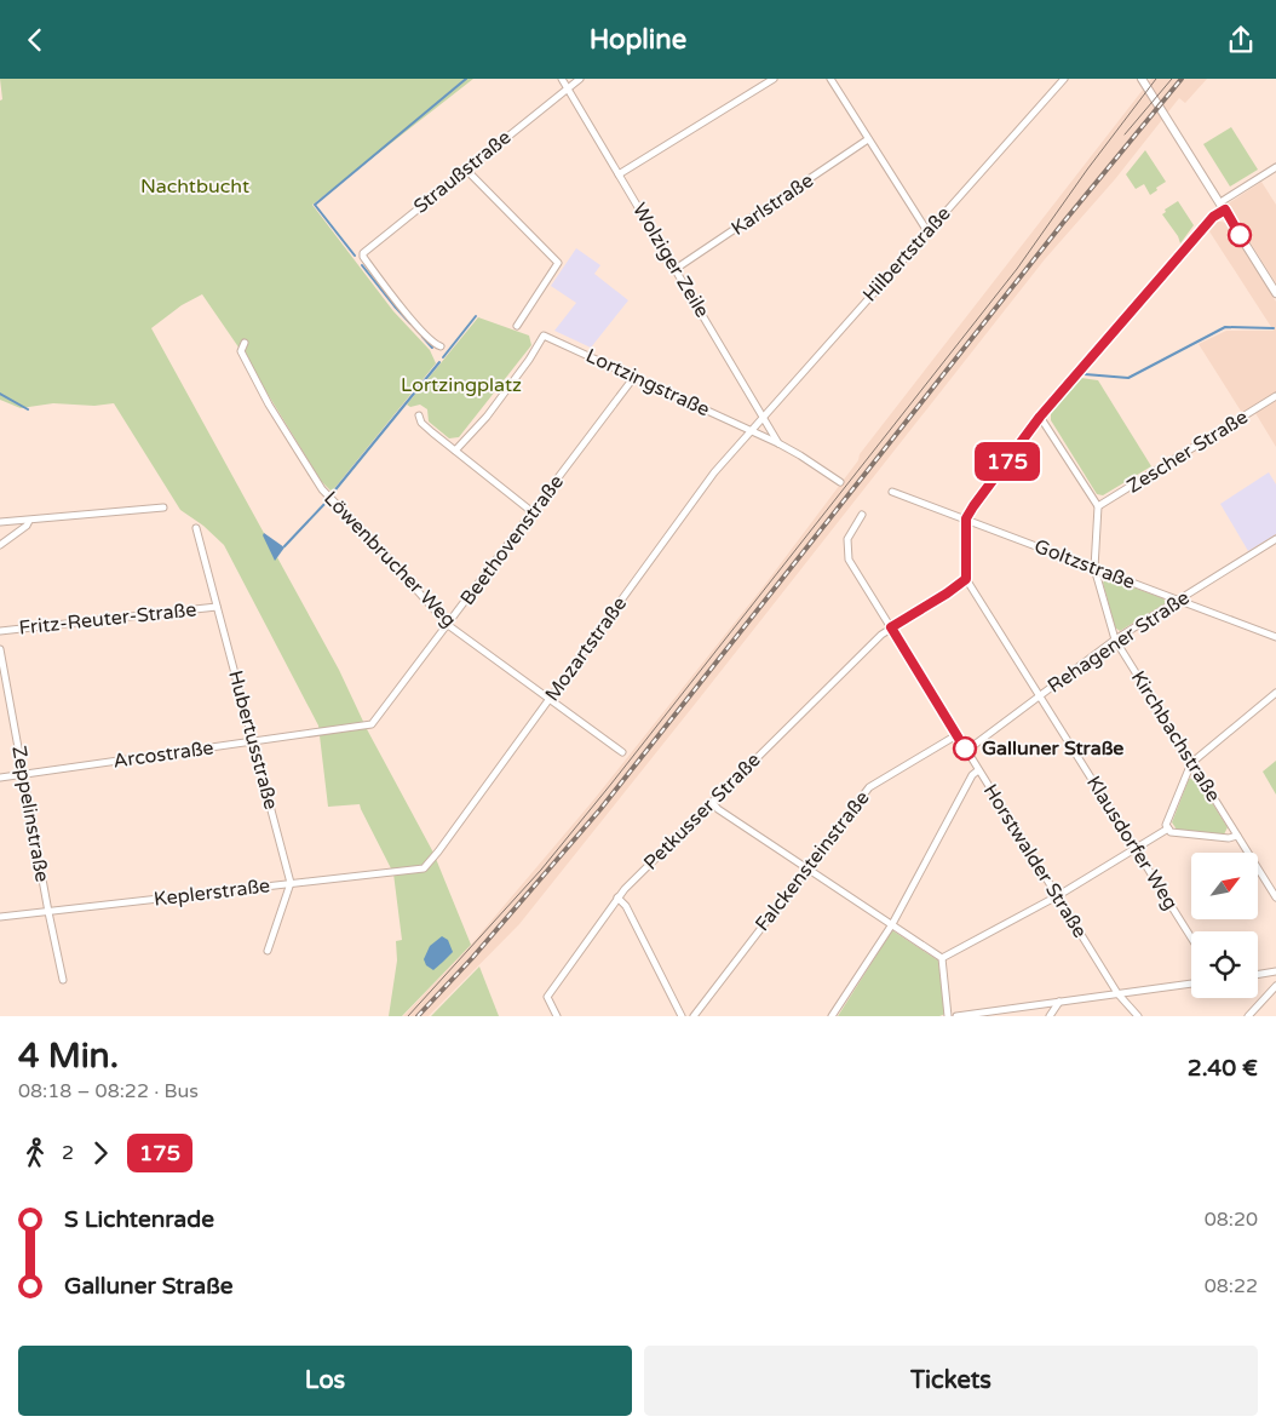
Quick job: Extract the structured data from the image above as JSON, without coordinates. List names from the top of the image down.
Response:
{
  "streets": {
    "street": [
      "Straußstraße",
      "Karlstraße",
      "Hilbertstraße",
      "Wolziger Zeile",
      "Lortzingstraße",
      "Zescher Straße",
      "Beethovenstraße",
      "Löwenbrucher Weg",
      "Goltzstraße",
      "Fritz-Reuter-Straße",
      "Rehagener Straße",
      "Mozartstraße",
      "Kirchbachstraße",
      "Hubertusstraße",
      "Arcostraße",
      "Petkusser Straße",
      "Zeppelinstraße",
      "Klausdorfer Weg",
      "Falckensteinstraße",
      "Horstwalder Straße",
      "Keplerstraße"
    ]
  },
  "crossings": [
    ["Straußstraße", "Wolziger Zeile"],
    ["Karlstraße", "Wolziger Zeile"],
    ["Hilbertstraße", "Wolziger Zeile"],
    ["Hilbertstraße", "Lortzingstraße"],
    ["Hilbertstraße", "Mozartstraße"],
    ["Lortzingstraße", "Beethovenstraße"],
    ["Lortzingstraße", "Mozartstraße"],
    ["Zescher Straße", "Kirchbachstraße"],
    ["Beethovenstraße", "Löwenbrucher Weg"],
    ["Beethovenstraße", "Arcostraße"],
    ["Löwenbrucher Weg", "Mozartstraße"],
    ["Goltzstraße", "Rehagener Straße"],
    ["Goltzstraße", "Kirchbachstraße"],
    ["Fritz-Reuter-Straße", "Hubertusstraße"],
    ["Rehagener Straße", "Kirchbachstraße"],
    ["Rehagener Straße", "Klausdorfer Weg"],
    ["Rehagener Straße", "Horstwalder Straße"],
    ["Mozartstraße", "Keplerstraße"],
    ["Hubertusstraße", "Arcostraße"],
    ["Hubertusstraße", "Keplerstraße"],
    ["Arcostraße", "Zeppelinstraße"],
    ["Petkusser Straße", "Klausdorfer Weg"],
    ["Petkusser Straße", "Horstwalder Straße"],
    ["Zeppelinstraße", "Keplerstraße"],
    ["Falckensteinstraße", "Horstwalder Straße"]
  ],
  "parks": ["Nachtbucht", "Lortzingplatz"],
  "places": ["Galluner Straße"],
  "lines": ["bus line 175"],
  "north": "top right",
  "page": {
    "header": "Hopline",
    "on_map": "175",
    "heading": ["4 Min.", "08:18 – 08:22 · Bus", "2.40 €"],
    "legs": ["2", "175"],
    "list": [
      {
        "name": "S Lichtenrade",
        "value": "08:20"
      },
      {
        "name": "Galluner Straße",
        "value": "08:22"
      }
    ],
    "buttons": ["Los", "Tickets"]
  }
}
